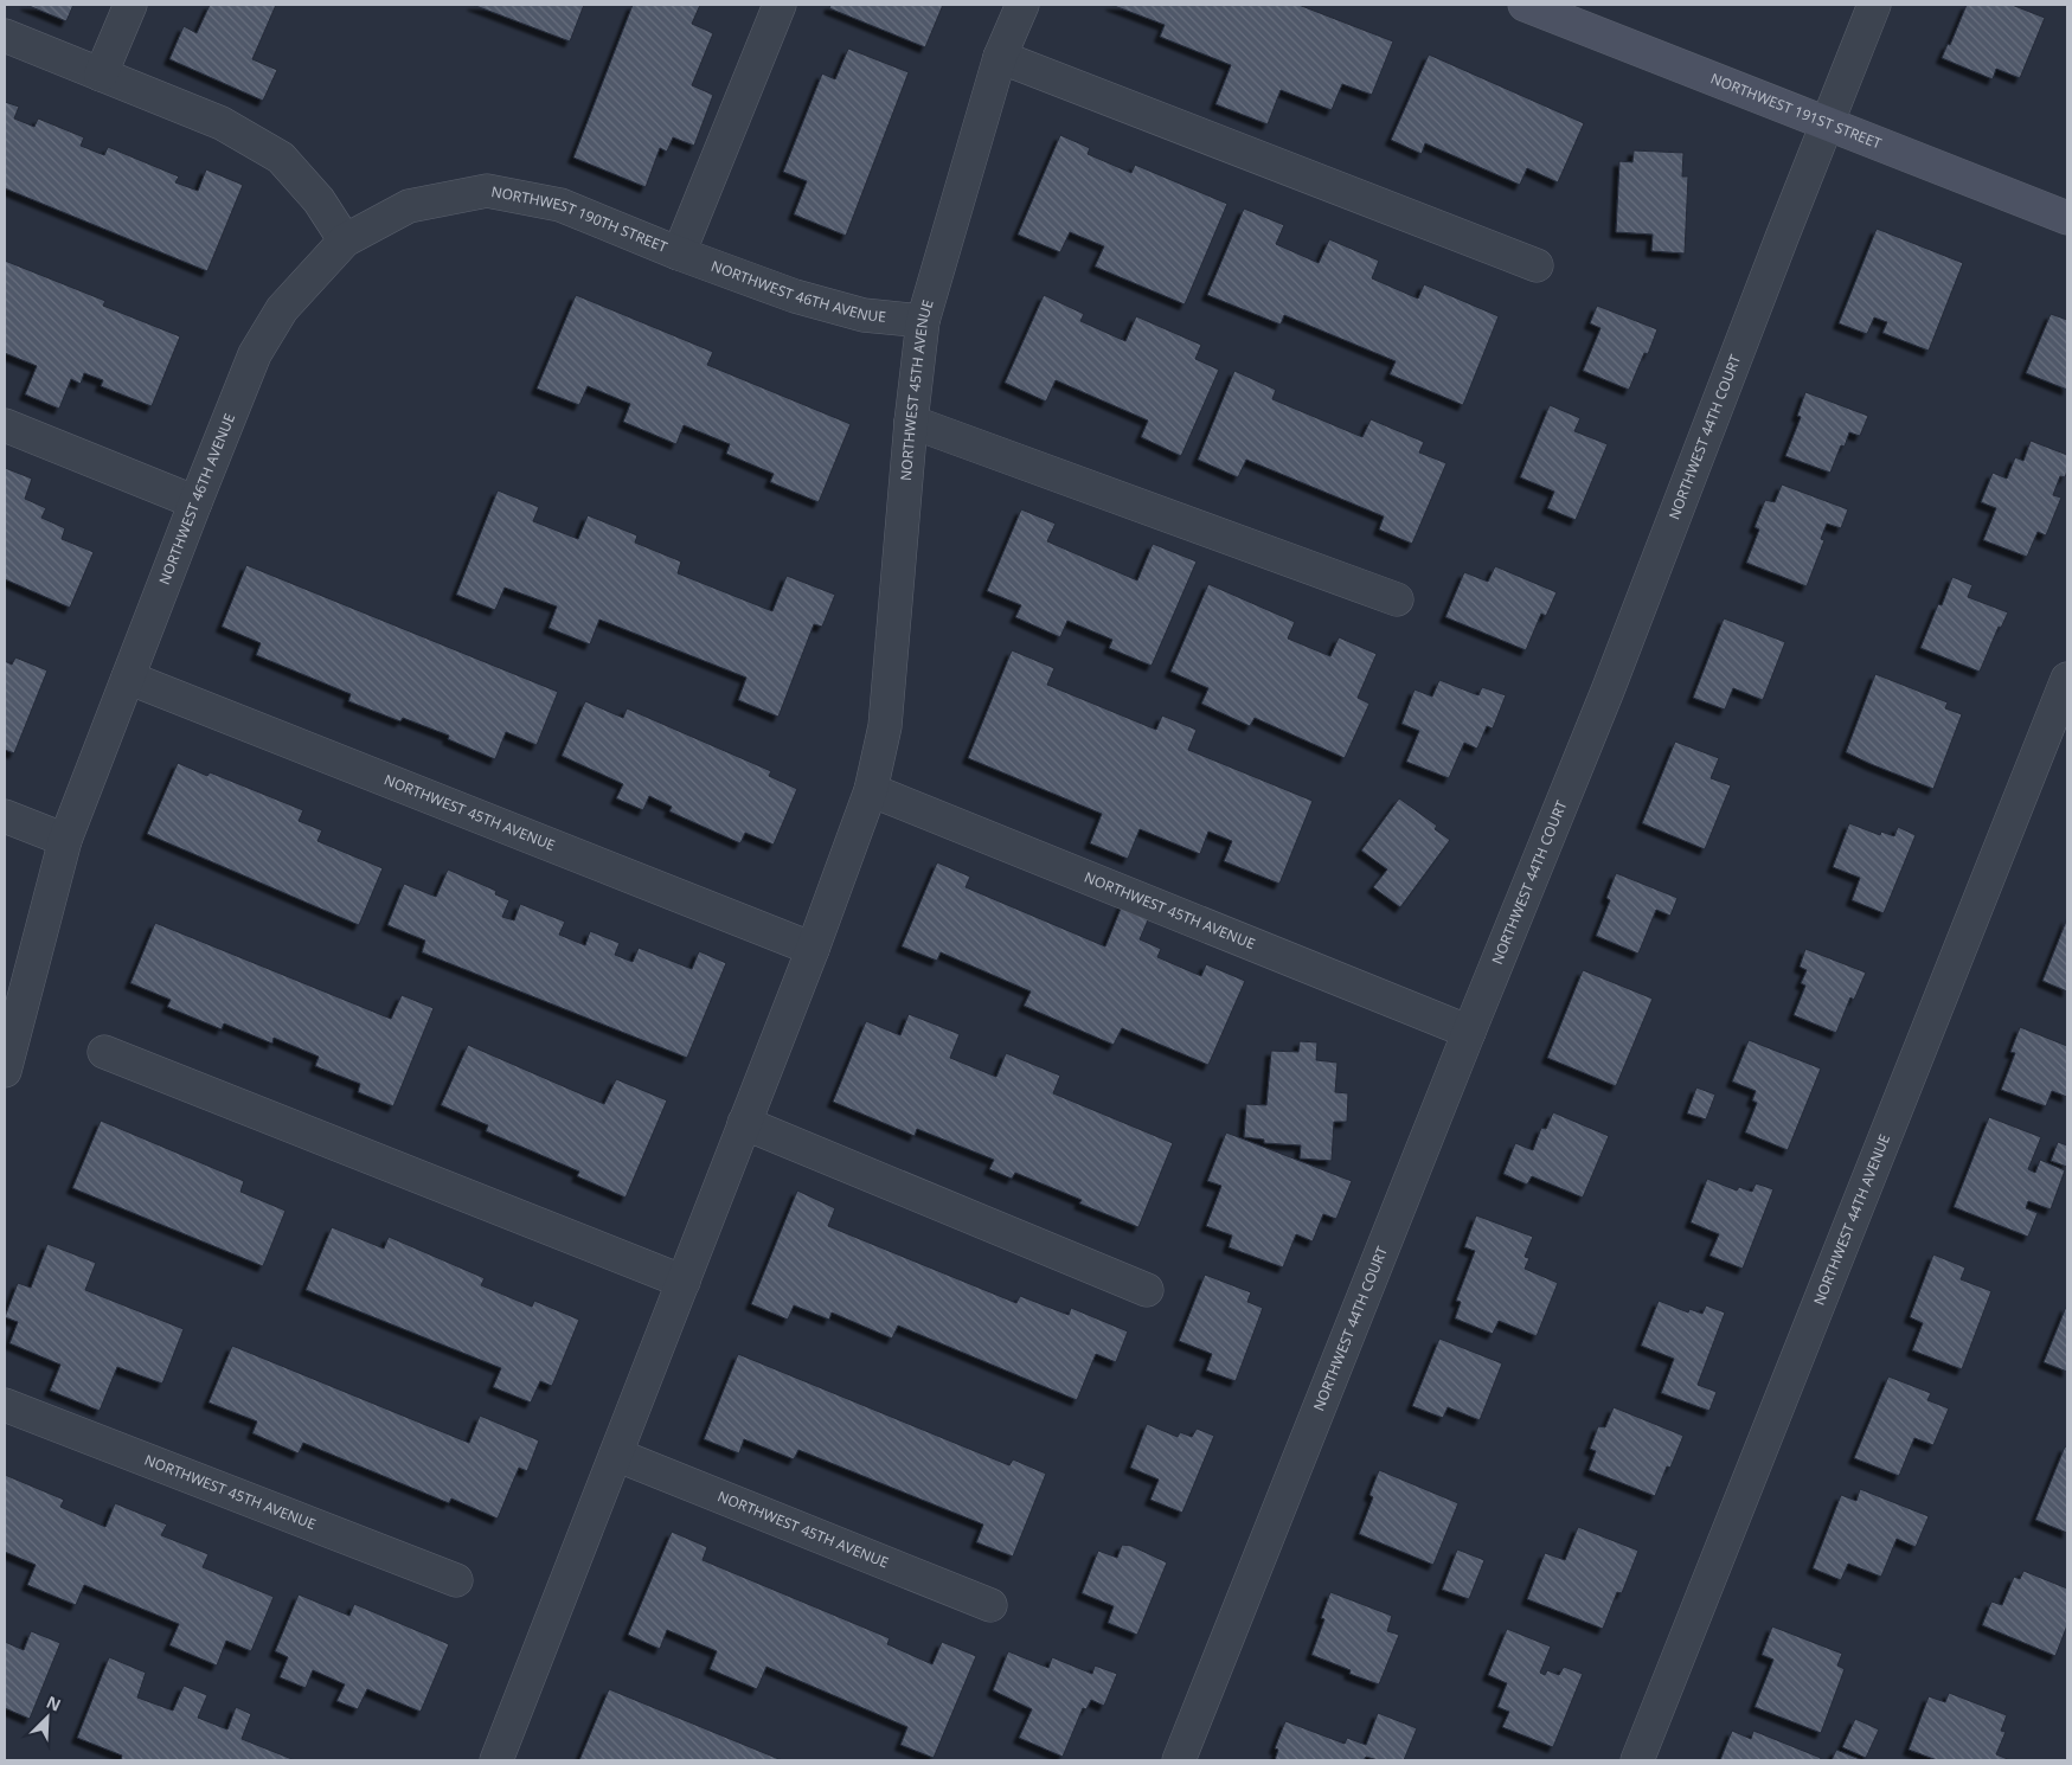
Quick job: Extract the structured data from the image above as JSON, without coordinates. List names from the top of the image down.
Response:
{
  "streets": {
    "street": [
      "NORTHWEST 191ST STREET",
      "NORTHWEST 190TH STREET",
      "NORTHWEST 46TH AVENUE",
      "NORTHWEST 45TH AVENUE",
      "NORTHWEST 44TH COURT",
      "NORTHWEST 44TH AVENUE"
    ]
  },
  "crossings": [
    ["NORTHWEST 191ST STREET", "NORTHWEST 44TH COURT"],
    ["NORTHWEST 190TH STREET", "NORTHWEST 46TH AVENUE"],
    ["NORTHWEST 46TH AVENUE", "NORTHWEST 45TH AVENUE"],
    ["NORTHWEST 45TH AVENUE", "NORTHWEST 44TH COURT"]
  ],
  "north": "top right"
}
